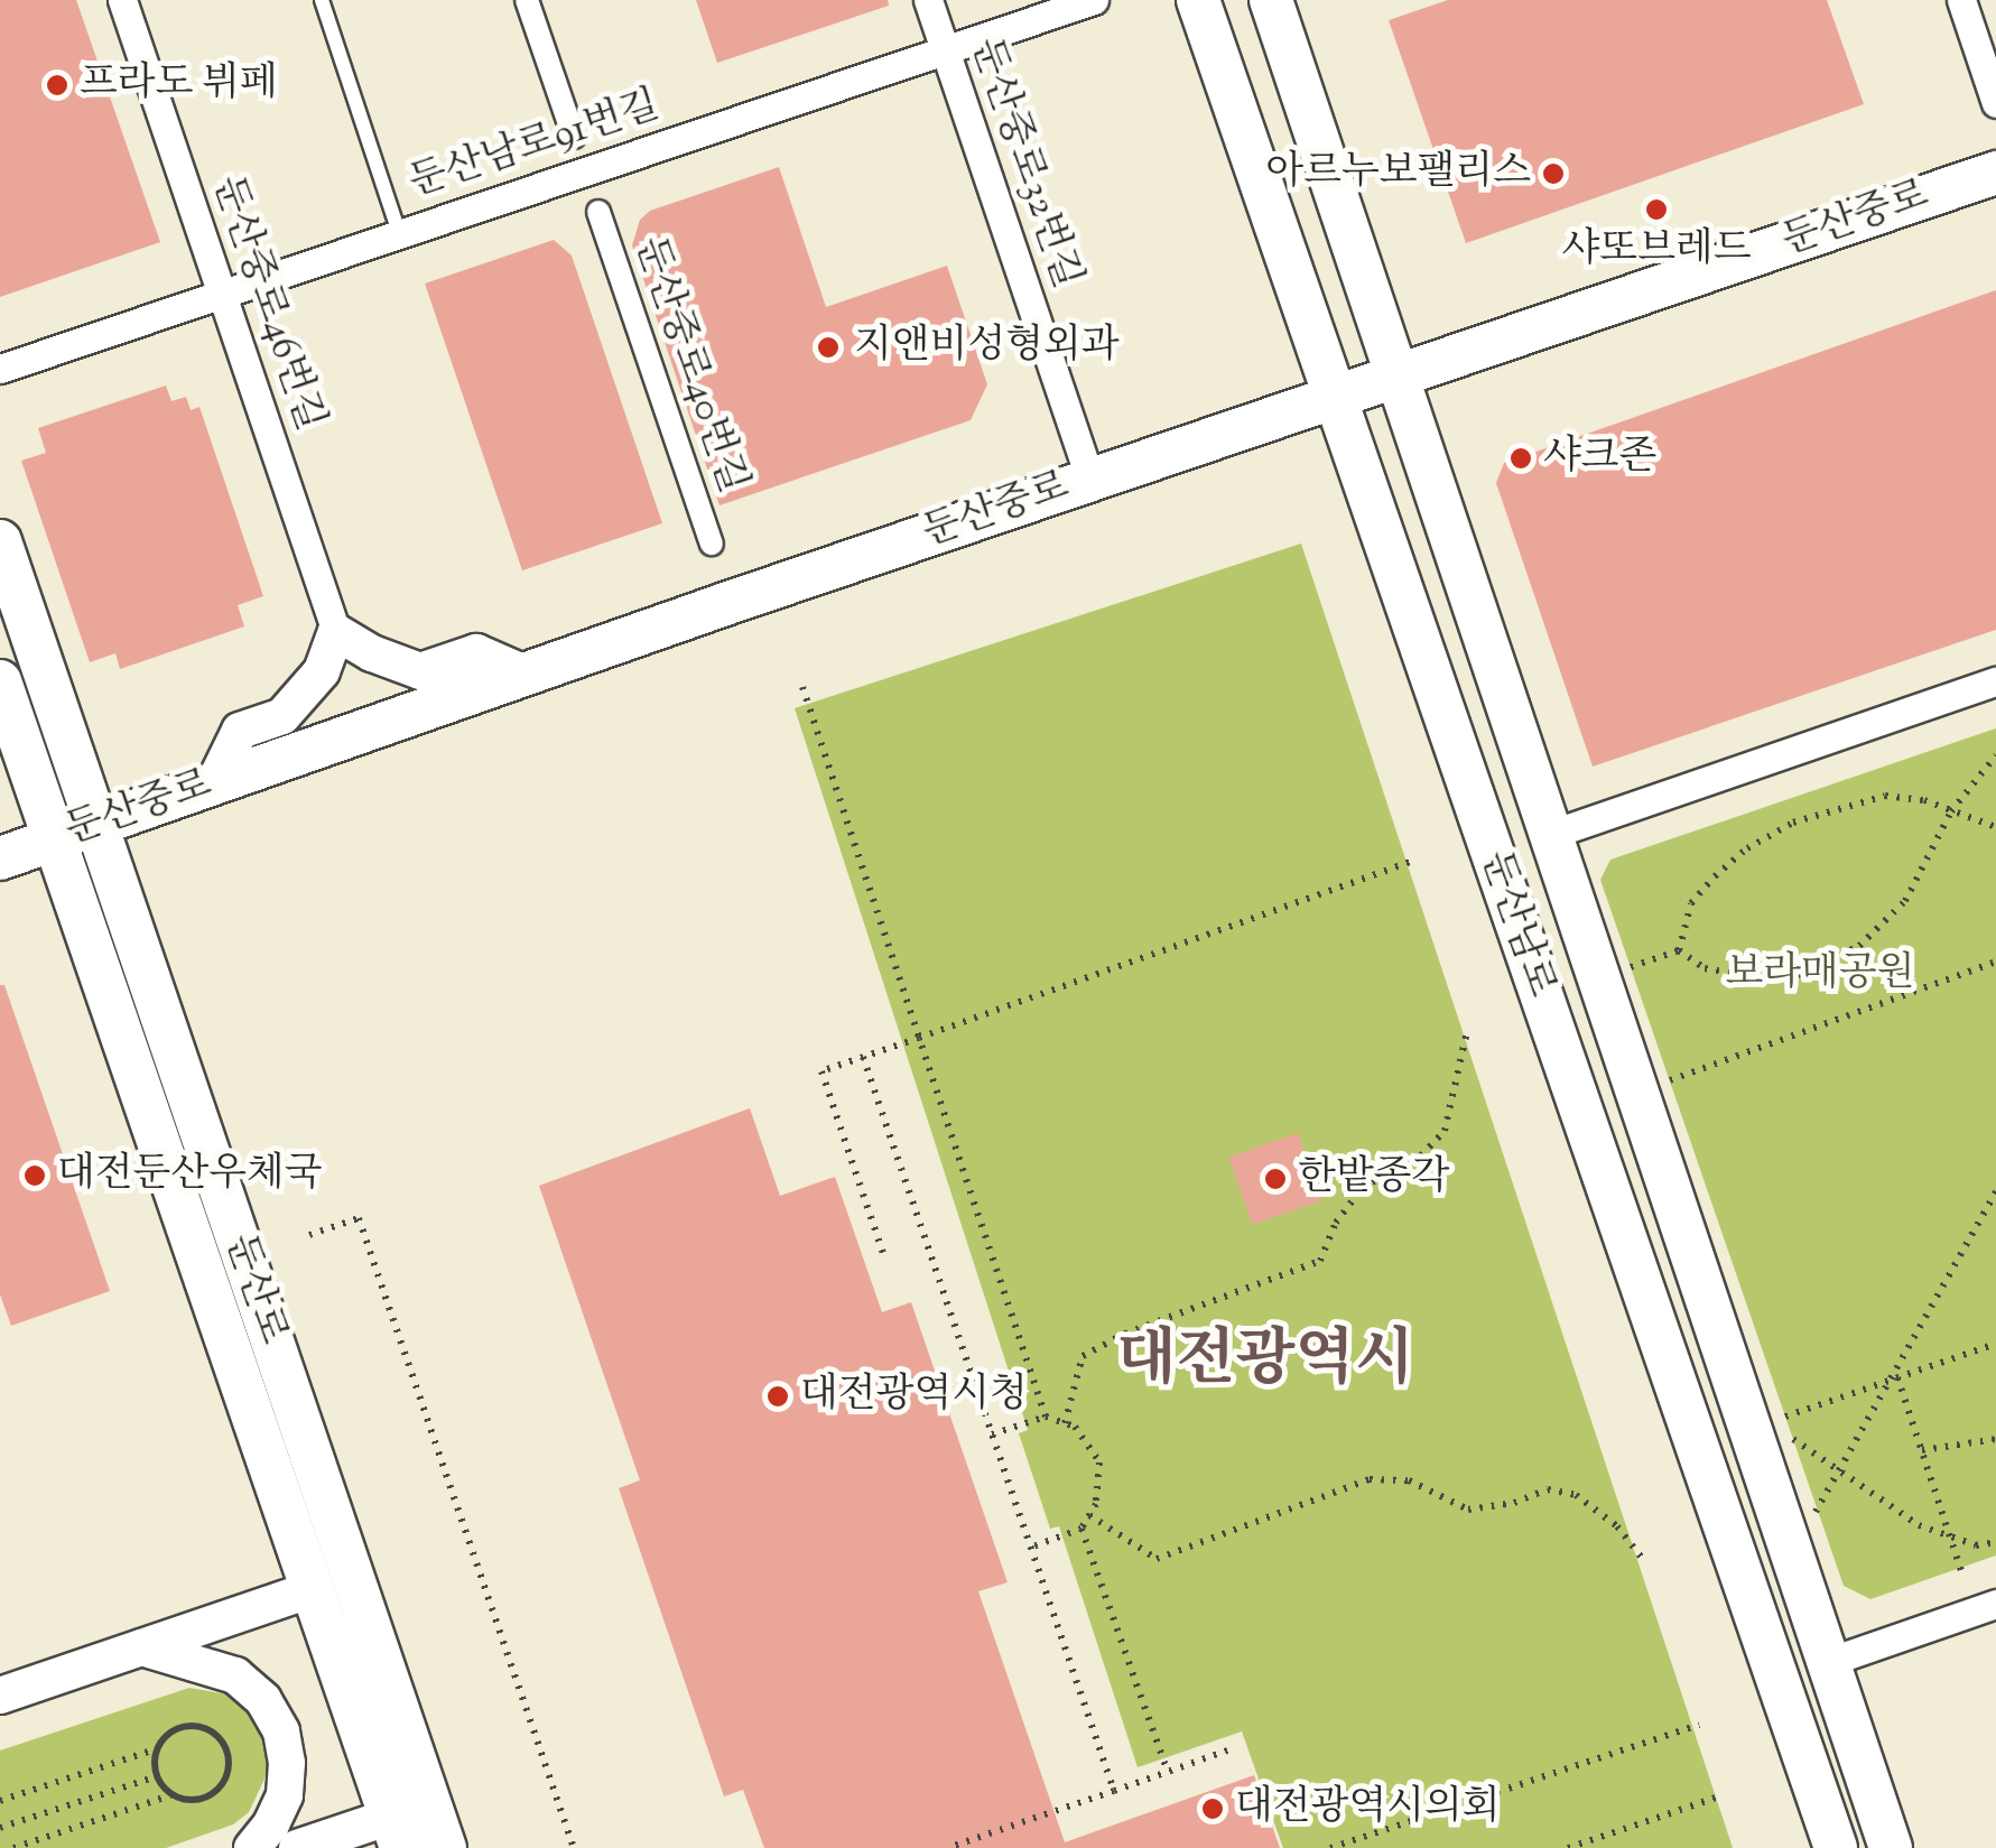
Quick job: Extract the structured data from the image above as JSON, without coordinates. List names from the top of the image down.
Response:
{
  "streets": {
    "main road": ["둔산중로", "둔산남로", "둔산로"],
    "street": [
      "둔산남로91번길",
      "둔산중로32번길",
      "둔산중로46번길",
      "둔산중로40번길"
    ]
  },
  "crossings": [
    ["둔산남로91번길", "둔산중로32번길"],
    ["둔산남로91번길", "둔산중로46번길"],
    ["둔산중로32번길", "둔산중로"],
    ["둔산중로", "둔산남로"],
    ["둔산중로", "둔산로"]
  ],
  "districts": ["대전광역시"],
  "parks": ["보라매공원"],
  "places": [
    "프라도 뷔페",
    "아르누보팰리스",
    "샤또브레드",
    "지앤비성형외과",
    "샤크존",
    "대전둔산우체국",
    "한밭종각",
    "대전광역시청",
    "대전광역시의회"
  ]
}
